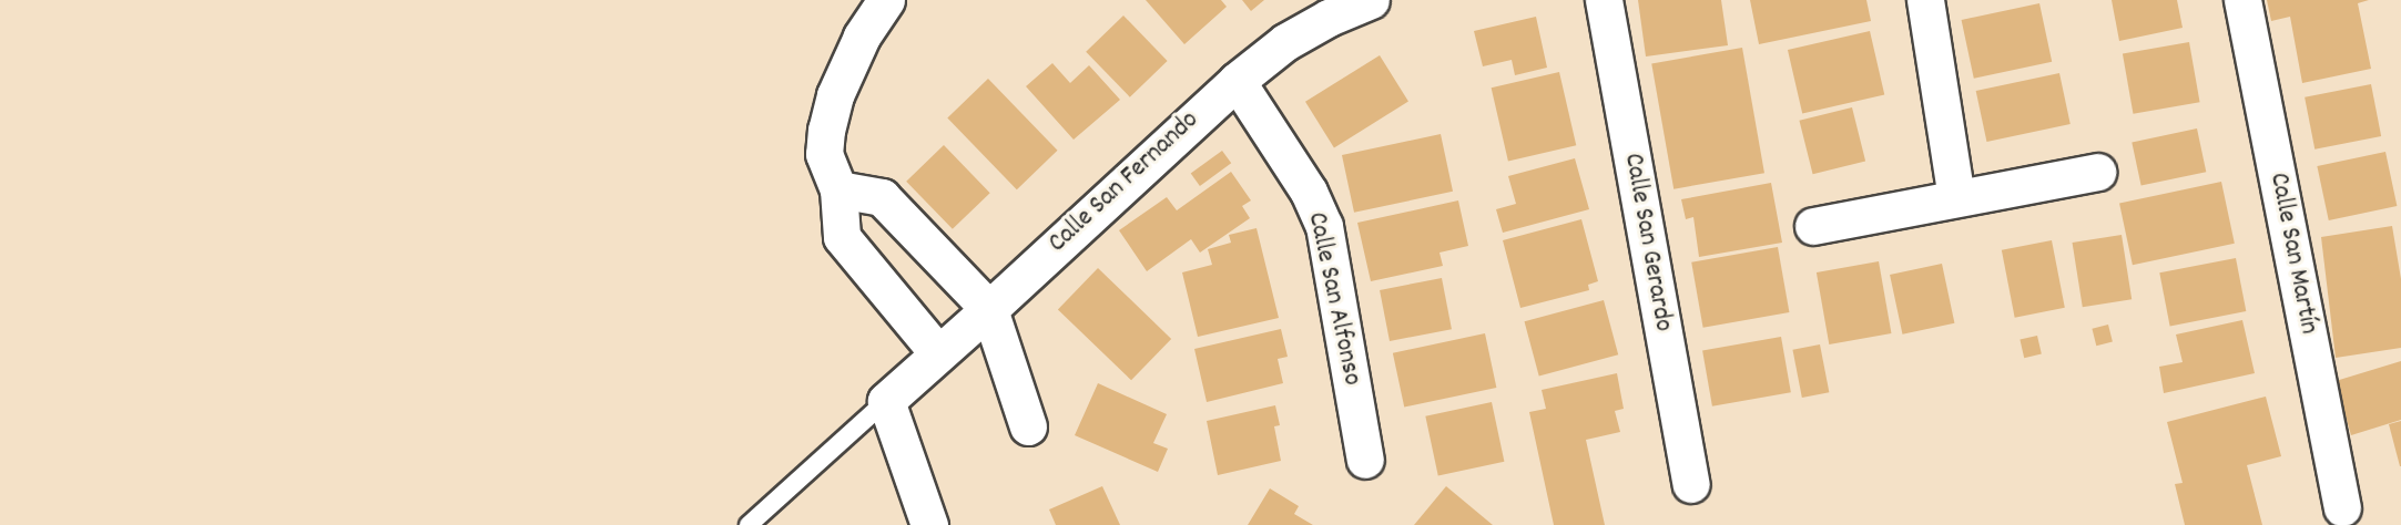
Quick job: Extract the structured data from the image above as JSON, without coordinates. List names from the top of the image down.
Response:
{
  "streets": {
    "street": [
      "Calle San Fernando",
      "Calle San Gerardo",
      "Calle San Martín",
      "Calle San Alfonso"
    ]
  },
  "crossings": [
    ["Calle San Fernando", "Calle San Alfonso"]
  ]
}
